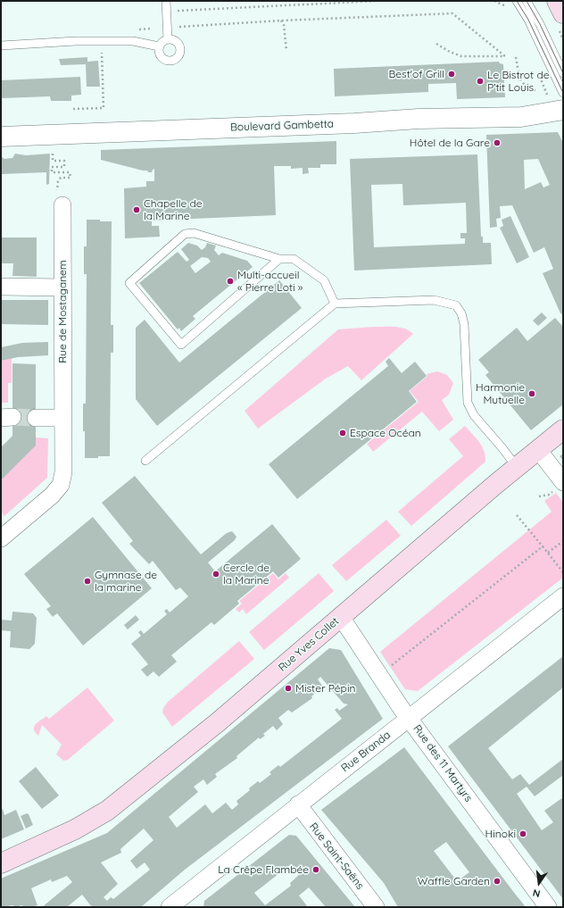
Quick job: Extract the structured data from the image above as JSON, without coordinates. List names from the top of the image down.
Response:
{
  "streets": {
    "main road": ["Rue Yves Collet"],
    "street": [
      "Boulevard Gambetta",
      "Rue de Mostaganem",
      "Rue Branda",
      "Rue des 11 Martyrs",
      "Rue Saint-Saëns"
    ]
  },
  "crossings": [
    ["Rue Yves Collet", "Rue des 11 Martyrs"],
    ["Rue Branda", "Rue des 11 Martyrs"],
    ["Rue Branda", "Rue Saint-Saëns"]
  ],
  "places": [
    "Best'of Grill",
    "Le Bistrot de P’tit Louis",
    "Hôtel de la Gare",
    "Chapelle de la Marine",
    "Multi-accueil « Pierre Loti »",
    "Harmonie Mutuelle",
    "Espace Océan",
    "Cercle de la Marine",
    "Gymnase de la marine",
    "Mister Pépin",
    "Hinoki",
    "La Crêpe Flambée",
    "Waffle Garden"
  ],
  "north": "bottom"
}
